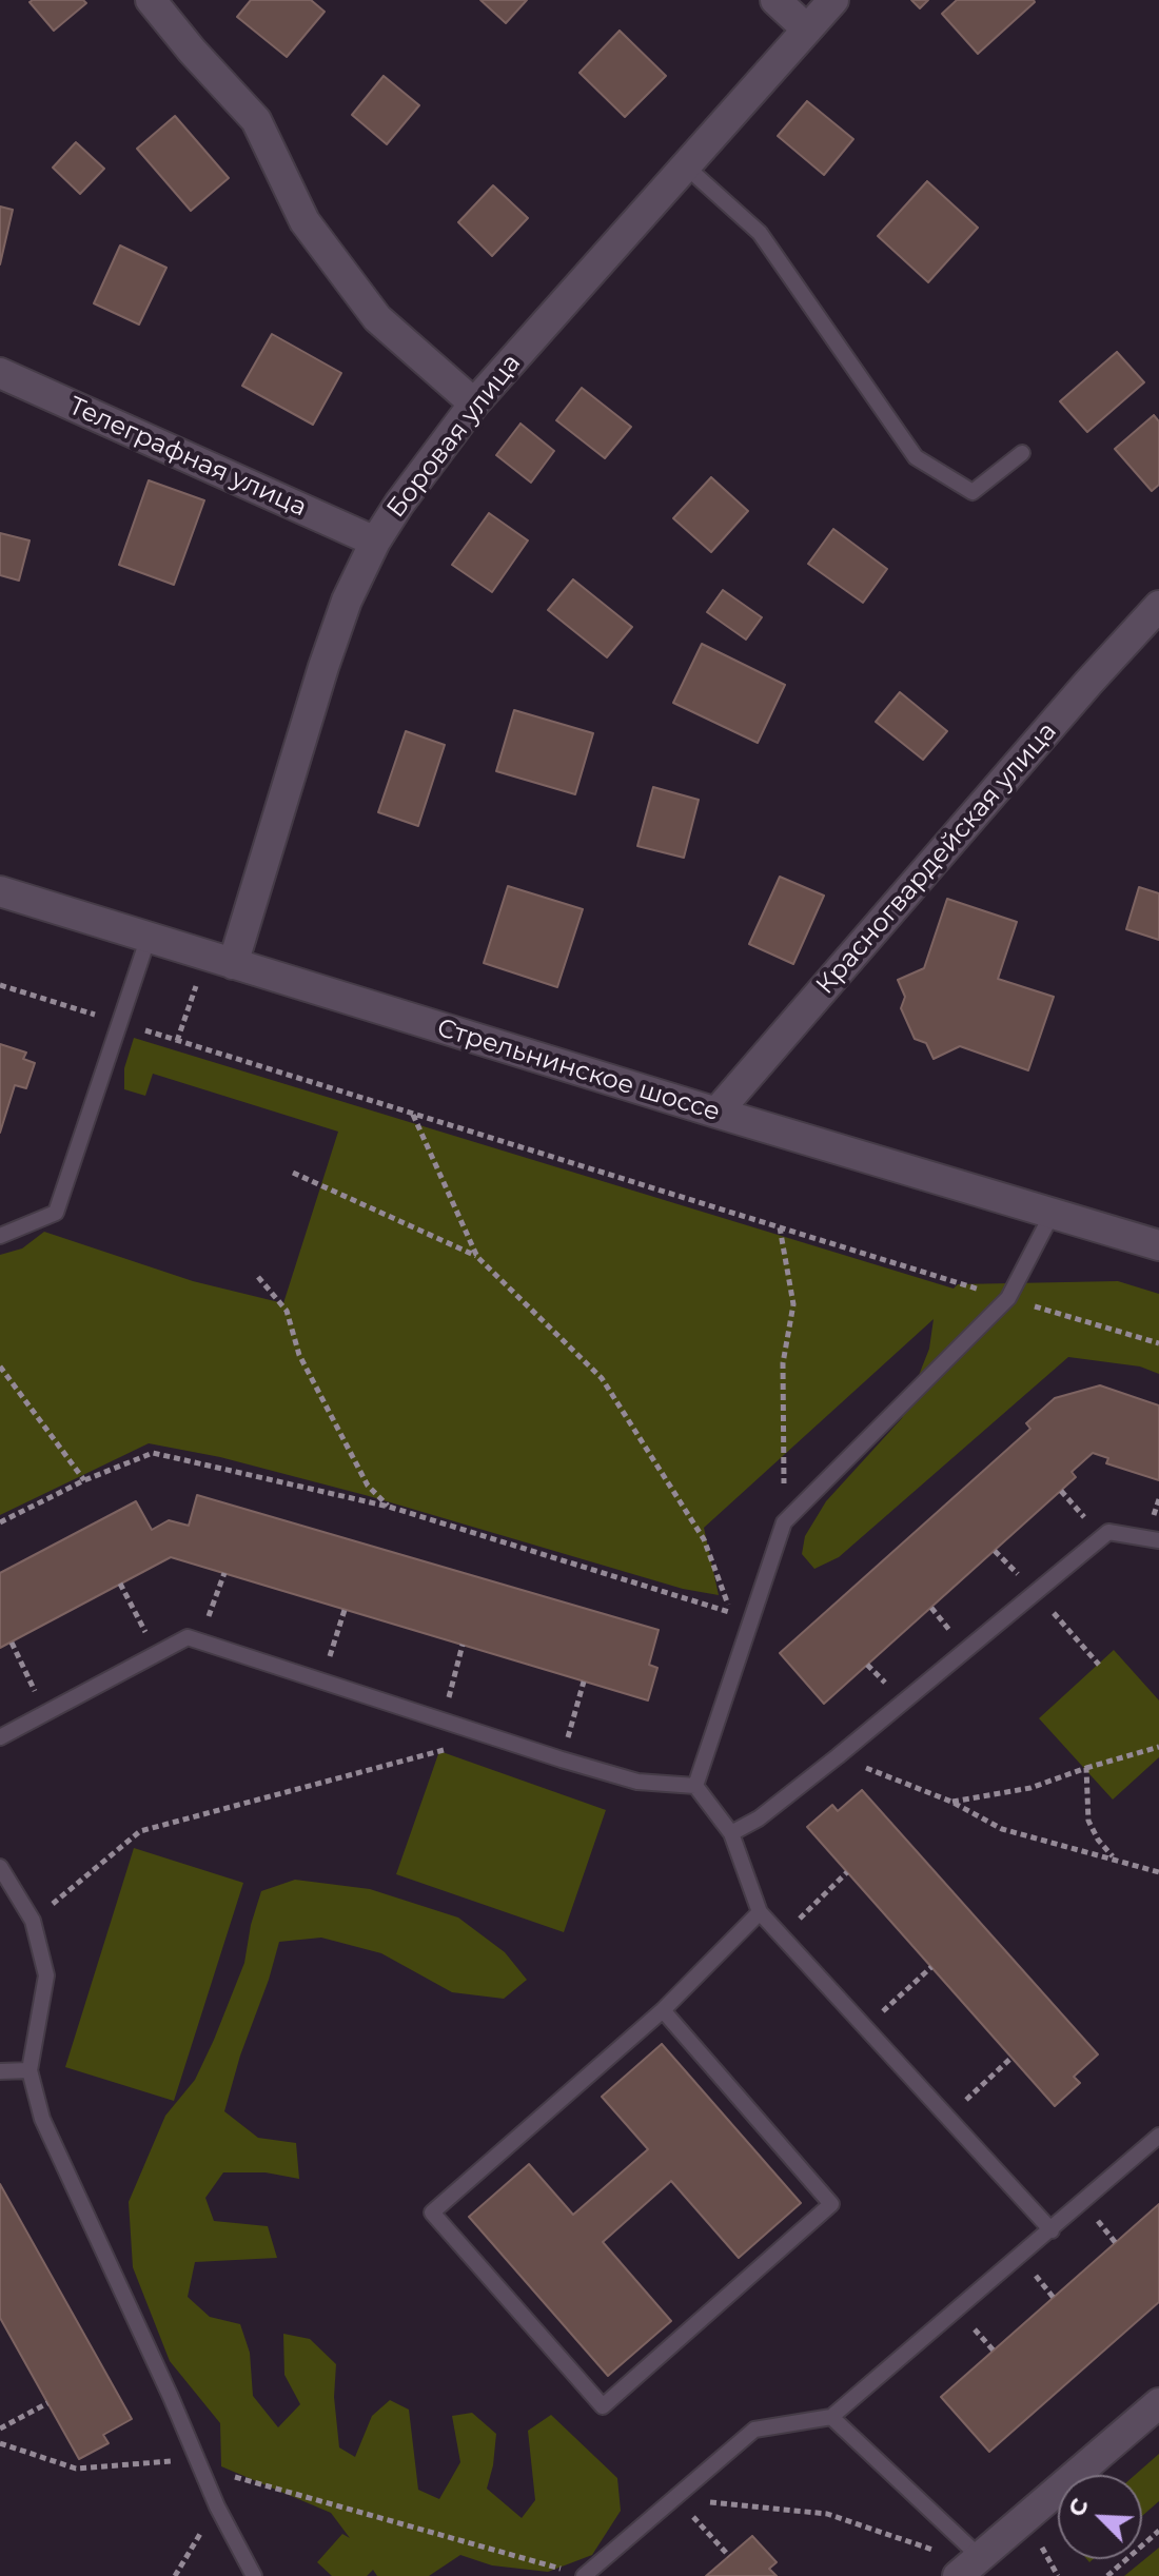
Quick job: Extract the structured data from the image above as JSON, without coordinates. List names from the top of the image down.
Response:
{
  "streets": {
    "street": [
      "Боровая улица",
      "Телеграфная улица",
      "Красногвардейская улица",
      "Стрельнинское шоссе"
    ]
  },
  "crossings": [
    ["Боровая улица", "Телеграфная улица"],
    ["Боровая улица", "Стрельнинское шоссе"],
    ["Красногвардейская улица", "Стрельнинское шоссе"]
  ],
  "north": "top left"
}
